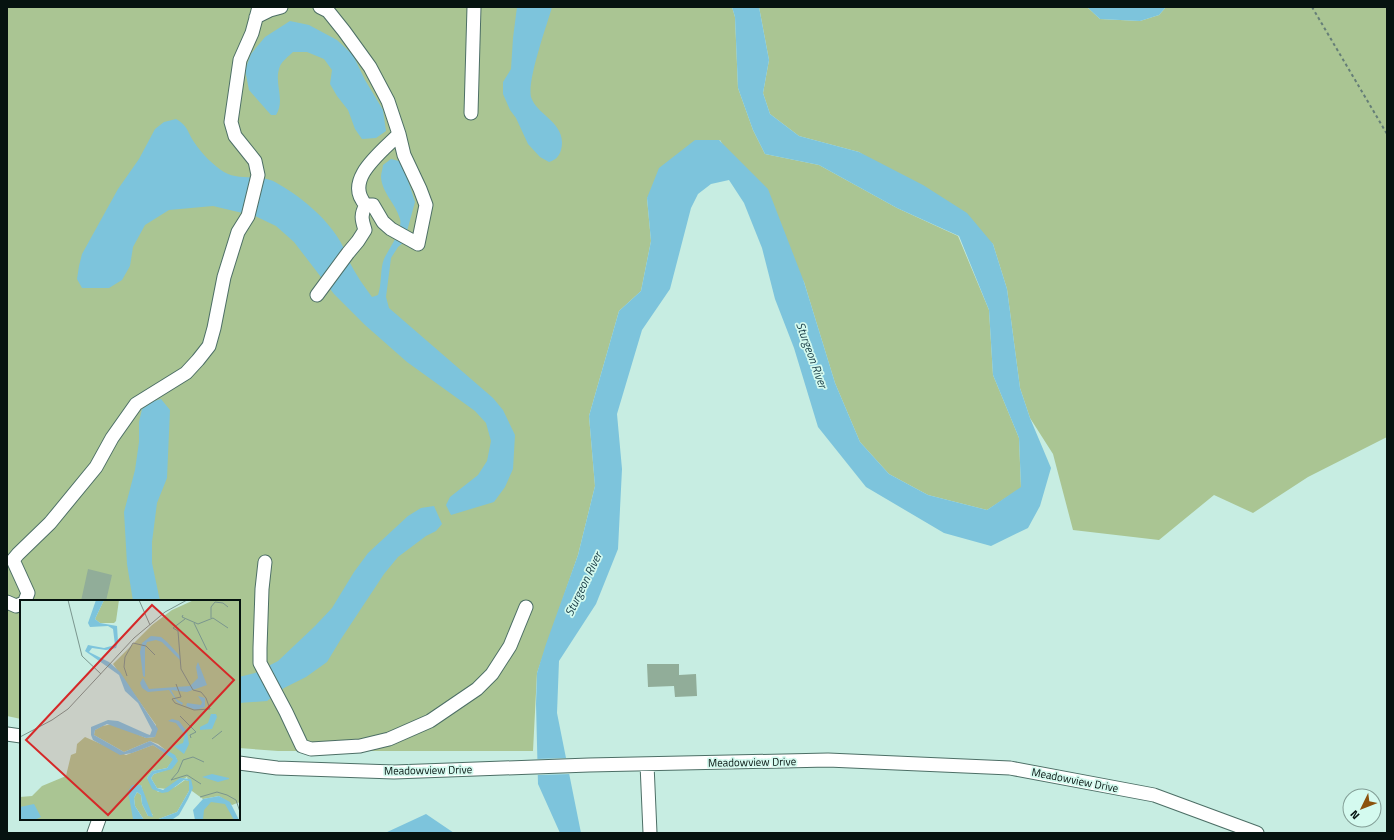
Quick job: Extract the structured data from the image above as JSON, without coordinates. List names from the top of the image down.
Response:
{
  "streets": {
    "street": ["Meadowview Drive"]
  },
  "water": ["Sturgeon River"],
  "north": "bottom left"
}
